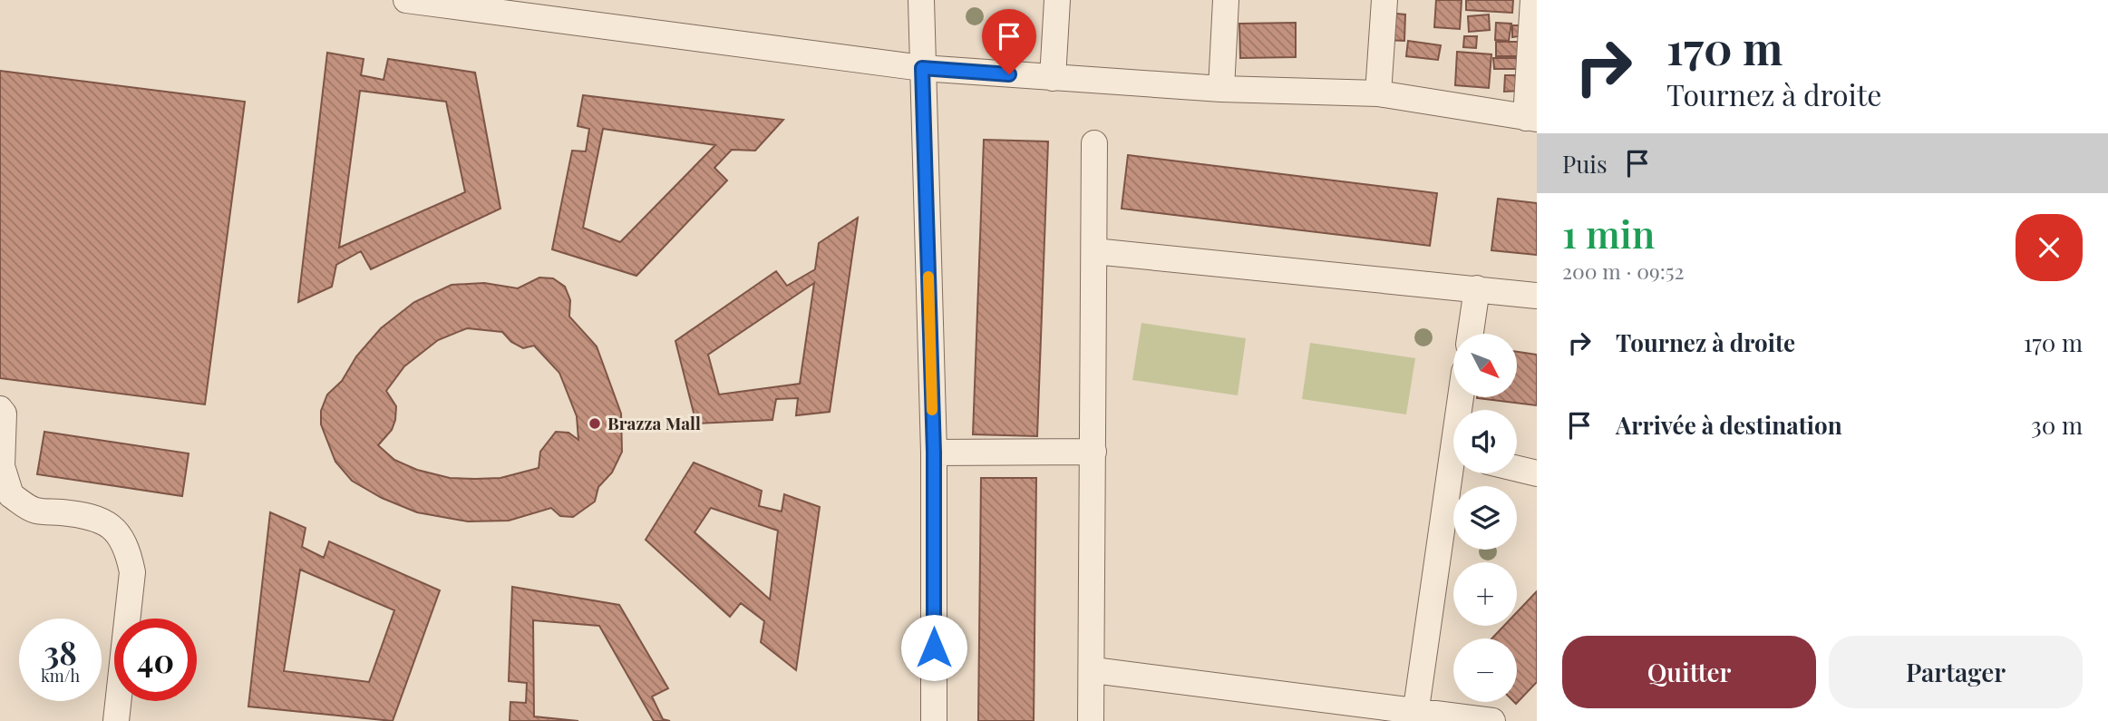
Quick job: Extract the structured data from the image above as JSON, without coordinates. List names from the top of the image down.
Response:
{
  "places": ["Brazza Mall"],
  "north": "bottom right",
  "page": {
    "turn": ["170 m", "Tournez à droite"],
    "then": "Puis",
    "heading": ["1 min", "200 m · 09:52"],
    "list": [
      {
        "name": "Tournez à droite",
        "value": "170 m"
      },
      {
        "name": "Arrivée à destination",
        "value": "30 m"
      }
    ],
    "map_buttons": ["+", "−"],
    "speed": "38 km/h",
    "limit": "40",
    "buttons": ["Quitter", "Partager"]
  }
}
